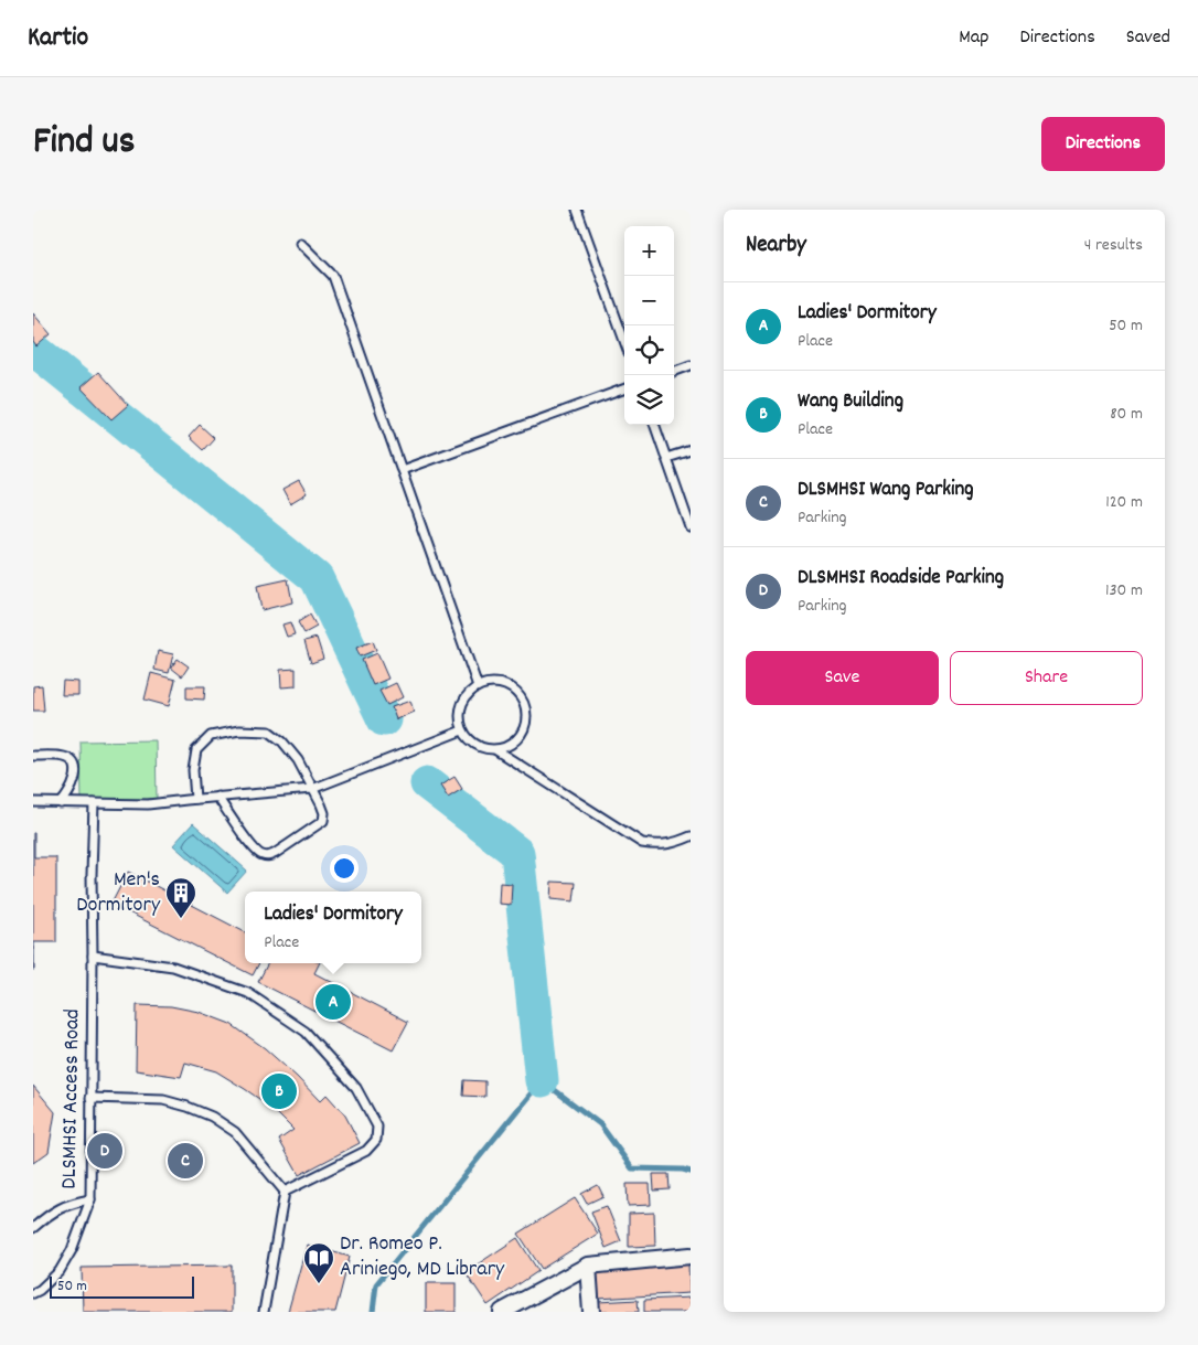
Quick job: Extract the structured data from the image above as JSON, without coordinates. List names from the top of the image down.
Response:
{
  "streets": {
    "lane": ["DLSMHSI Access Road"]
  },
  "places": {
    "building": ["Men's Dormitory"],
    "library": ["Dr. Romeo P. Ariniego, MD Library"]
  },
  "scale_bar": "50 m",
  "page": {
    "header": "Kartio",
    "nav": ["Map", "Directions", "Saved"],
    "title": "Find us",
    "buttons": [
      "Directions",
      ["Save", "Share"]
    ],
    "heading": ["Nearby", "4 results"],
    "map_buttons": ["+", "−"],
    "list": [
      {
        "mark": "A",
        "name": "Ladies' Dormitory",
        "note": "Place",
        "value": "50 m"
      },
      {
        "mark": "B",
        "name": "Wang Building",
        "note": "Place",
        "value": "80 m"
      },
      {
        "mark": "C",
        "name": "DLSMHSI Wang Parking",
        "note": "Parking",
        "value": "120 m"
      },
      {
        "mark": "D",
        "name": "DLSMHSI Roadside Parking",
        "note": "Parking",
        "value": "130 m"
      }
    ],
    "popup": ["Ladies' Dormitory", "Place"],
    "pins": [
      "A",
      "B",
      "D",
      "C"
    ],
    "scale": "50 m"
  }
}
